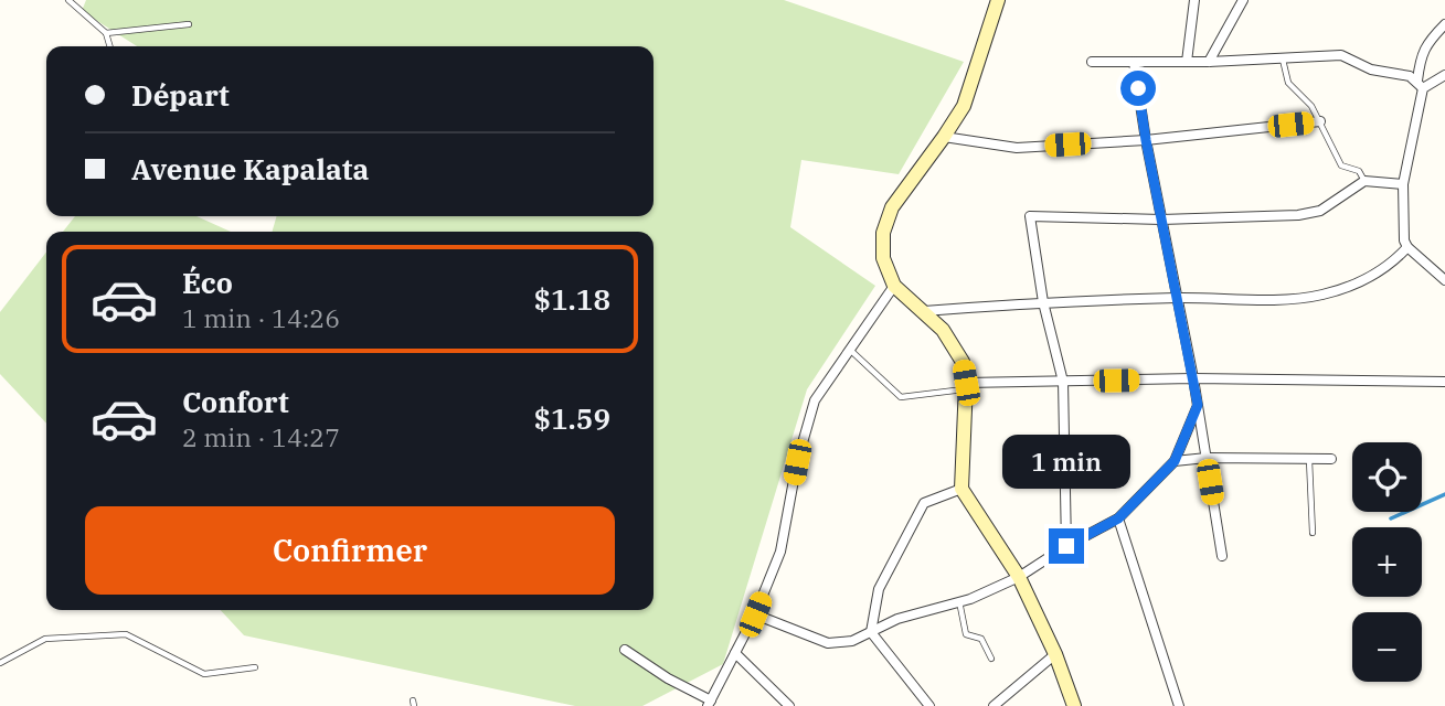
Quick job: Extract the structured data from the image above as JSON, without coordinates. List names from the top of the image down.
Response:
{
  "page": {
    "banner": ["Départ", "Avenue Kapalata"],
    "list": [
      {
        "name": "Éco",
        "note": "1 min · 14:26",
        "value": "$1.18"
      },
      {
        "name": "Confort",
        "note": "2 min · 14:27",
        "value": "$1.59"
      }
    ],
    "bubble": "1 min",
    "map_buttons": ["+", "−"],
    "buttons": "Confirmer"
  }
}
